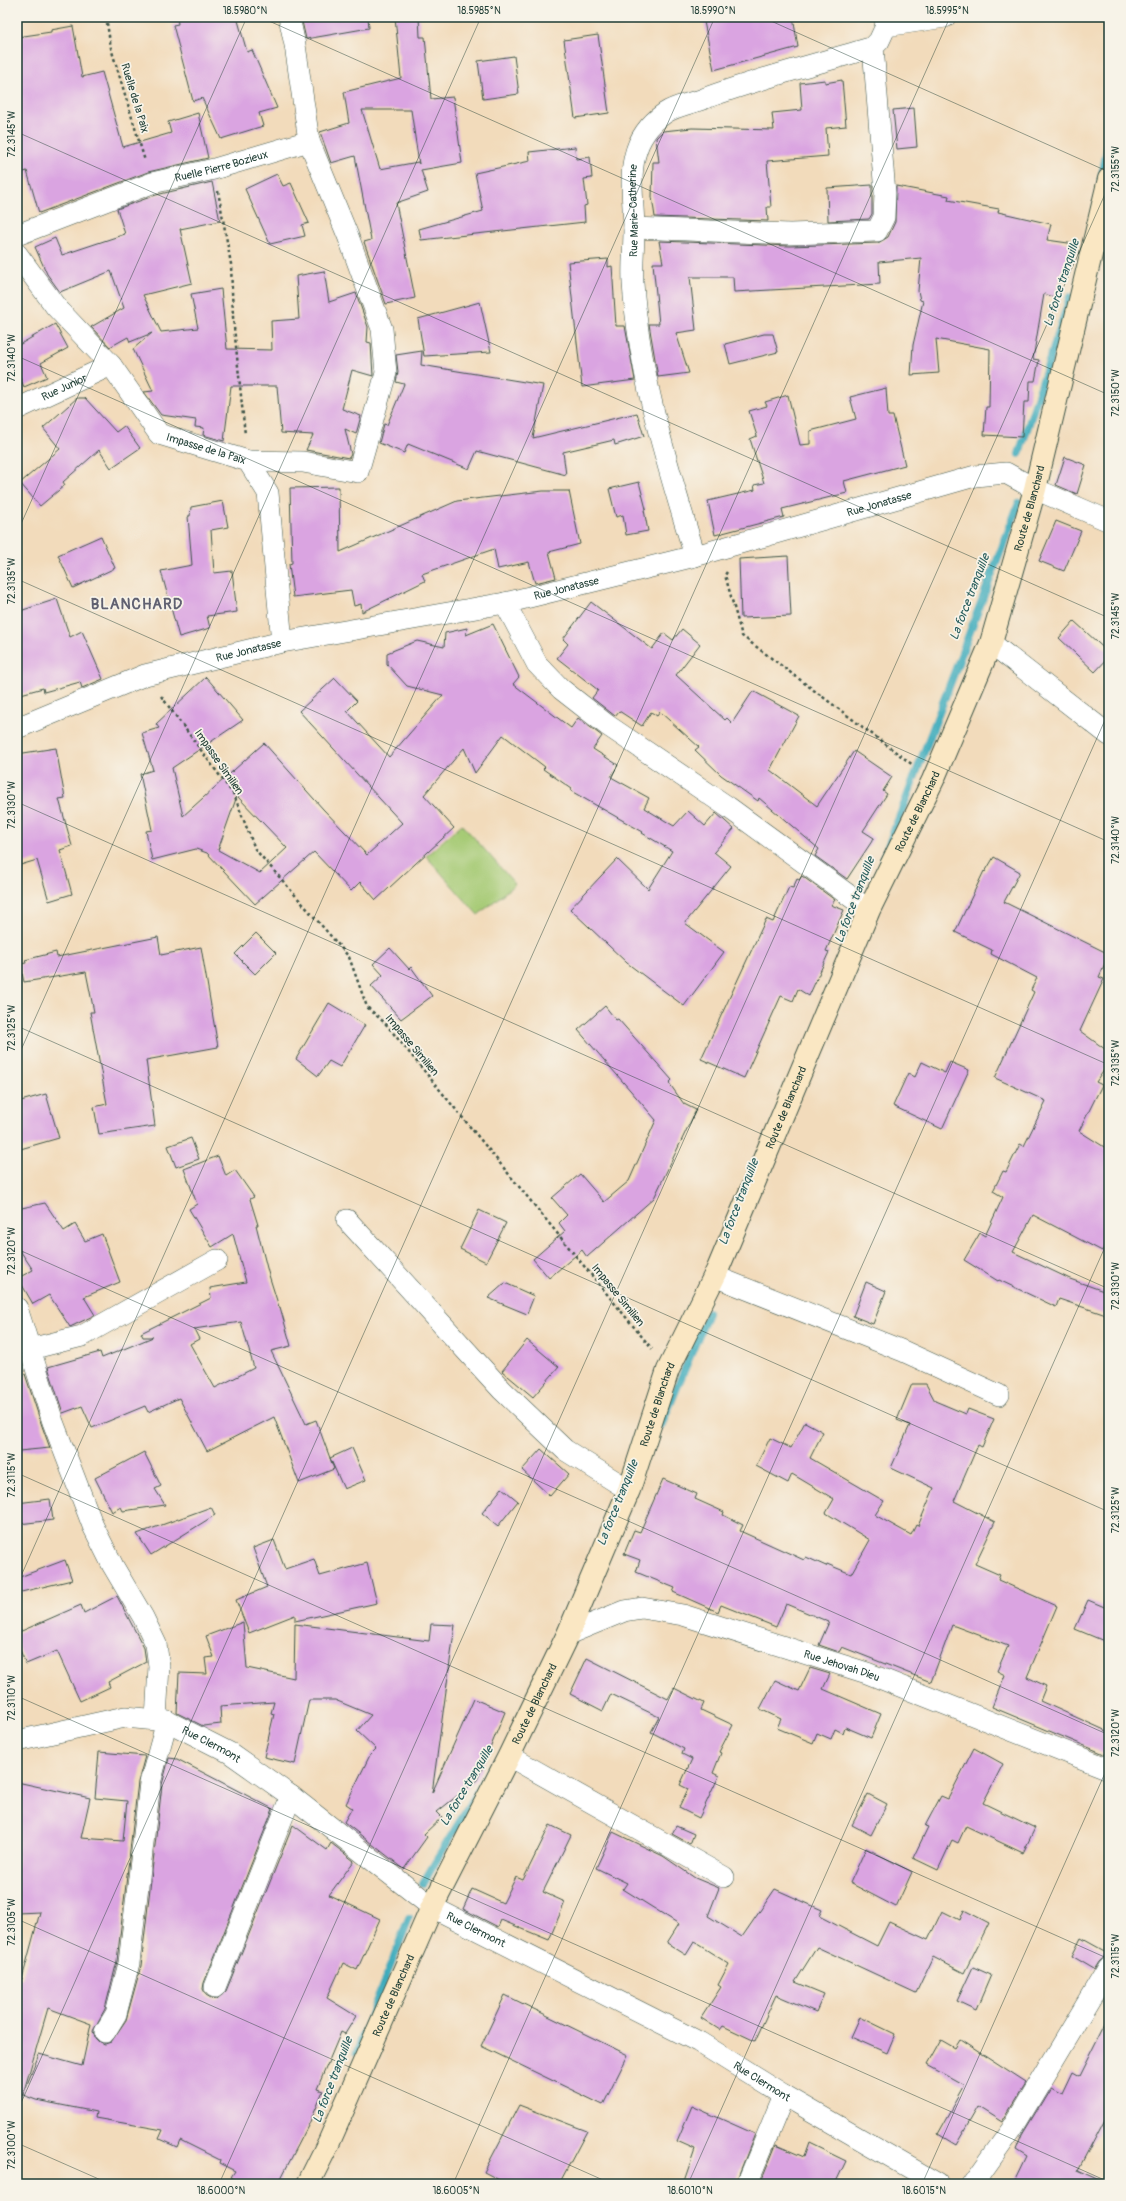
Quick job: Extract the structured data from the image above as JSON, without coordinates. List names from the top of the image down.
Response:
{
  "streets": {
    "street": [
      "Ruelle Pierre Bozieux",
      "Rue Marie-Catherine",
      "Rue Junior",
      "Impasse de la Paix",
      "Rue Jonatasse",
      "Route de Blanchard",
      "Rue Jehovah Dieu",
      "Rue Clermont"
    ],
    "path": ["Ruelle de la Paix", "Impasse Similien"]
  },
  "crossings": [
    ["Ruelle de la Paix", "Ruelle Pierre Bozieux"],
    ["Rue Marie-Catherine", "Rue Jonatasse"],
    ["Rue Junior", "Impasse de la Paix"],
    ["Impasse de la Paix", "Rue Jonatasse"],
    ["Rue Jonatasse", "Route de Blanchard"],
    ["Rue Jonatasse", "Impasse Similien"],
    ["Route de Blanchard", "Impasse Similien"],
    ["Route de Blanchard", "Rue Jehovah Dieu"],
    ["Route de Blanchard", "Rue Clermont"]
  ],
  "districts": ["BLANCHARD"],
  "water": ["La force tranquille"],
  "coordinates": [
    "18.5980°N",
    "18.5985°N",
    "18.5990°N",
    "18.5995°N",
    "72.3145°W",
    "72.3155°W",
    "72.3140°W",
    "72.3150°W",
    "72.3135°W",
    "72.3130°W",
    "72.3125°W",
    "72.3120°W",
    "72.3115°W",
    "72.3110°W",
    "72.3105°W",
    "72.3100°W",
    "18.6000°N",
    "18.6005°N",
    "18.6010°N",
    "18.6015°N"
  ]
}
